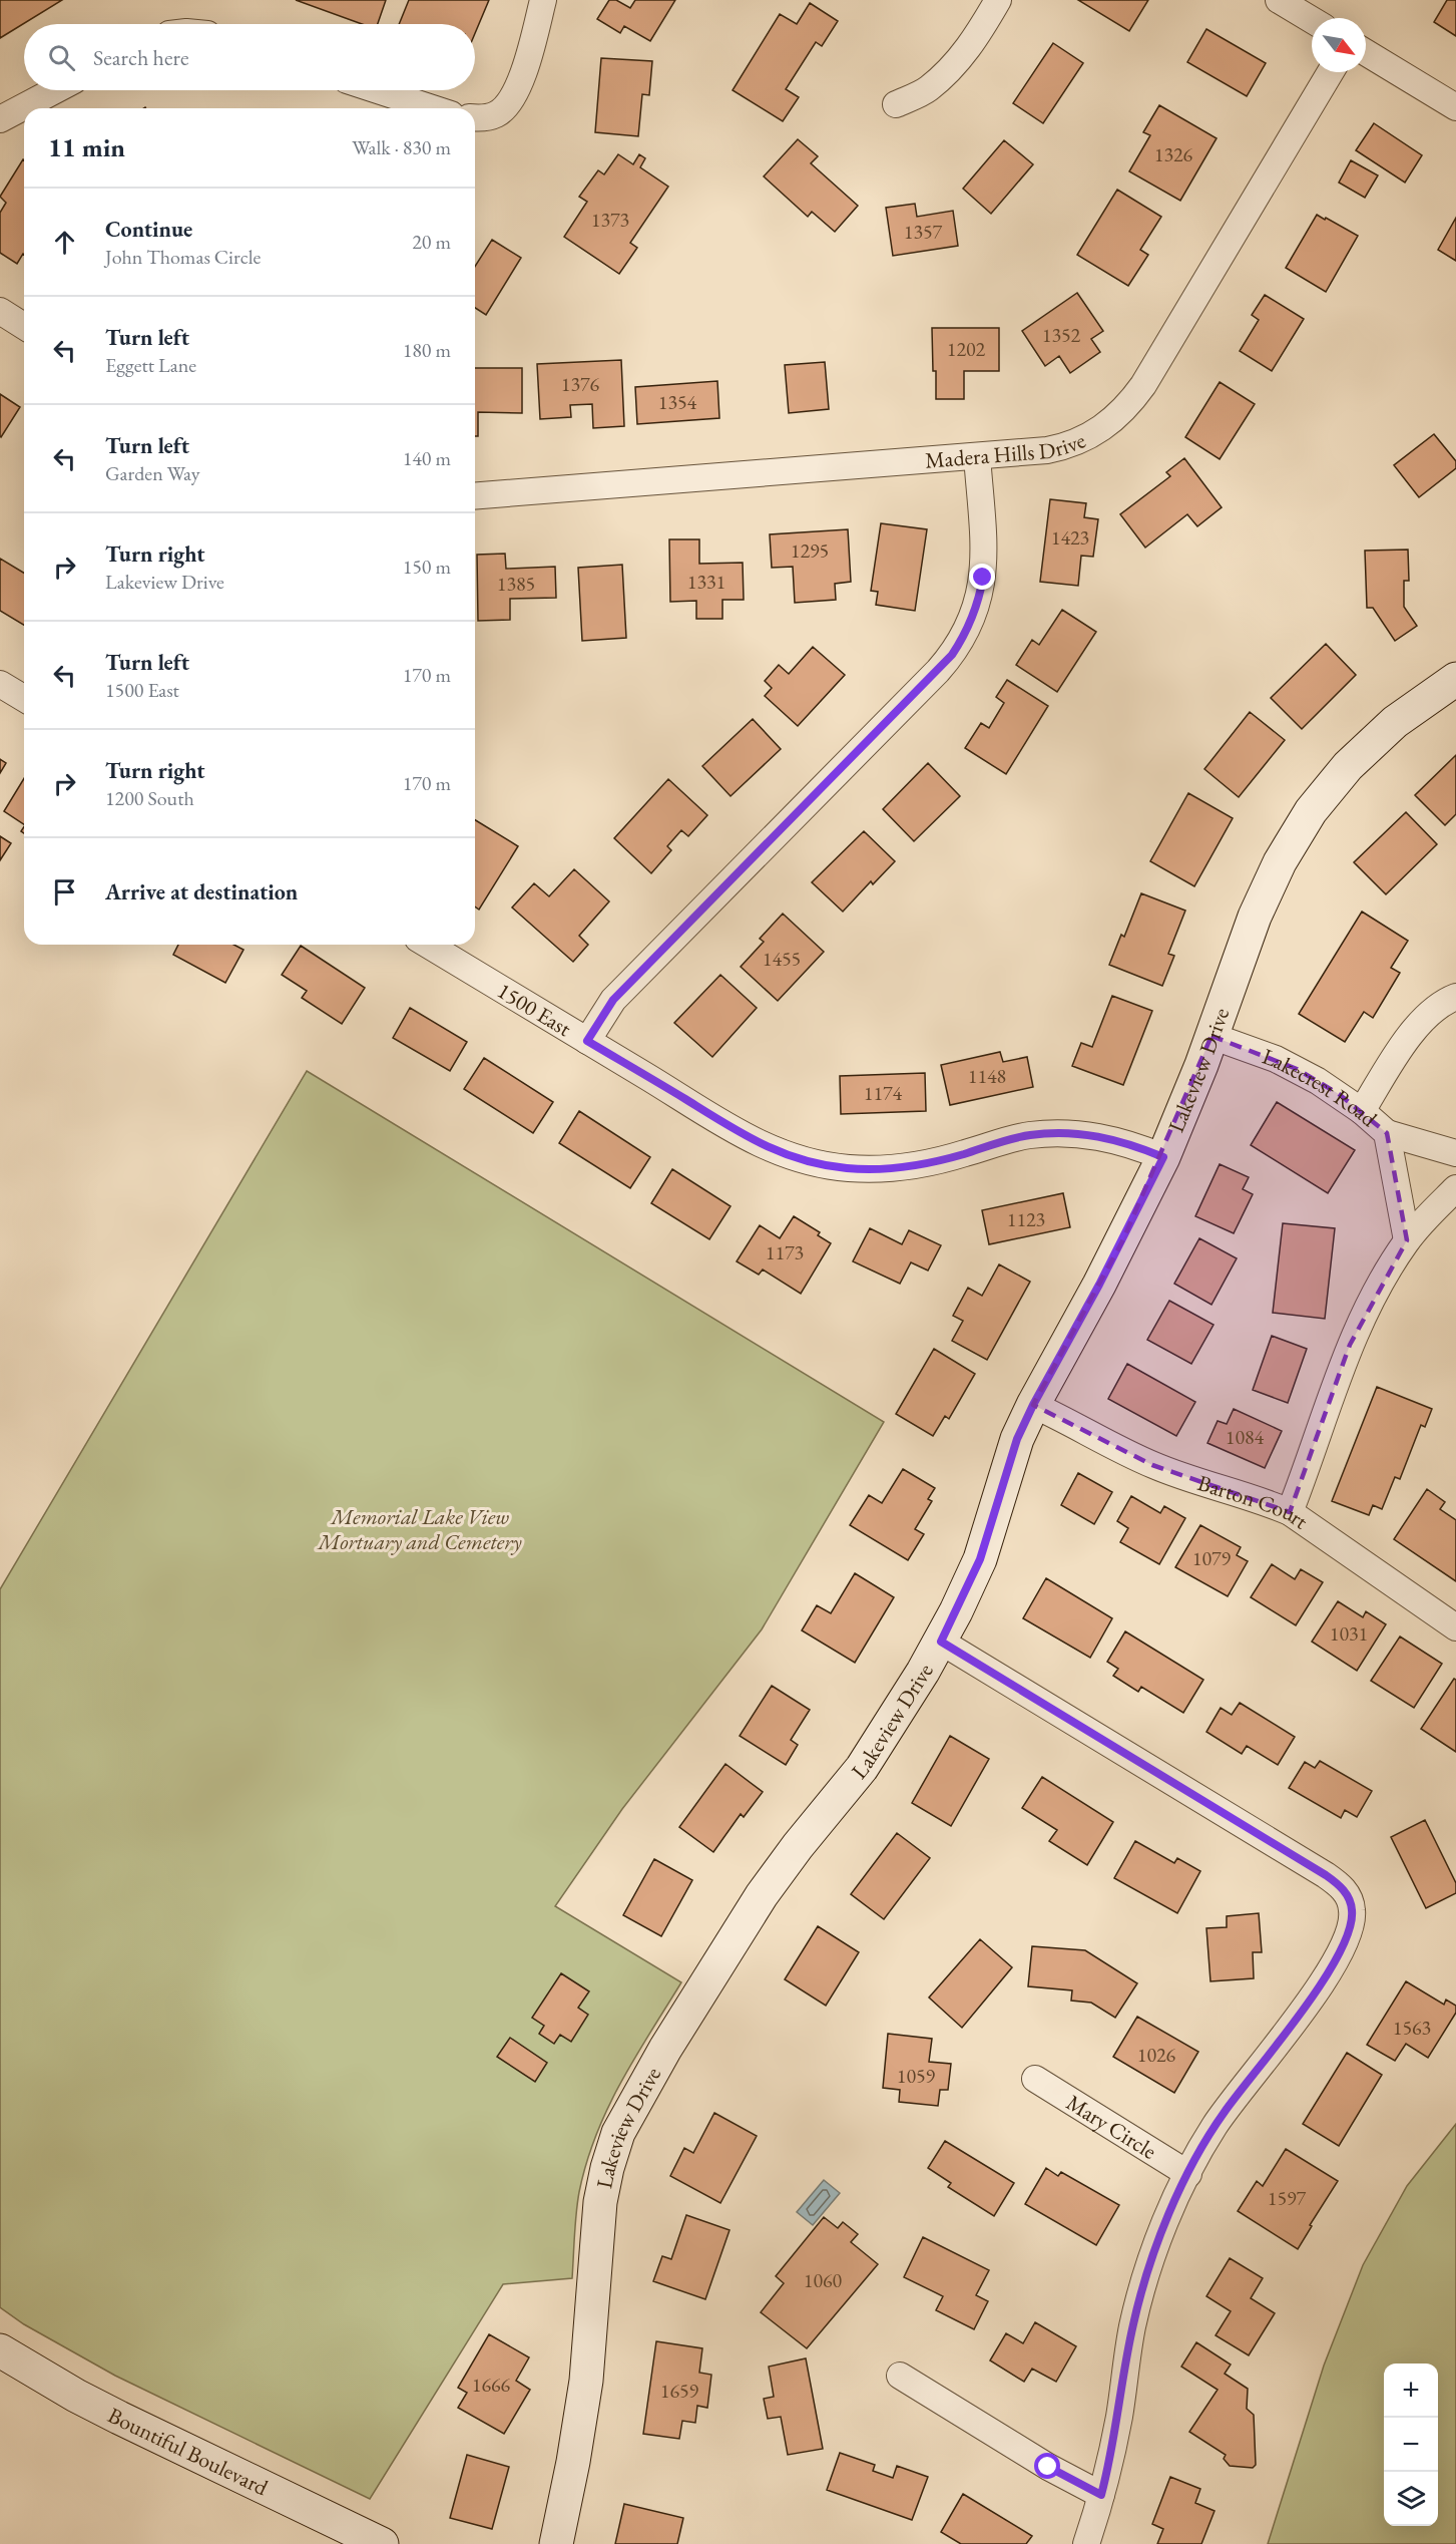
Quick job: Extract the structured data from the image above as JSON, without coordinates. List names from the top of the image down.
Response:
{
  "streets": {
    "street": [
      "Madera Hills Drive",
      "1500 East",
      "Lakeview Drive",
      "Lakecrest Road",
      "Barton Court",
      "Mary Circle",
      "Bountiful Boulevard"
    ]
  },
  "crossings": [
    ["1500 East", "Lakeview Drive"],
    ["Lakeview Drive", "Lakecrest Road"],
    ["Lakeview Drive", "Barton Court"]
  ],
  "parks": ["Memorial Lake View Mortuary and Cemetery"],
  "house_numbers": [
    "1326",
    "1373",
    "1357",
    "1352",
    "1202",
    "1376",
    "1354",
    "1423",
    "1295",
    "1331",
    "1385",
    "1455",
    "1148",
    "1174",
    "1123",
    "1173",
    "1084",
    "1079",
    "1031",
    "1563",
    "1026",
    "1059",
    "1597",
    "1060",
    "1666",
    "1659"
  ],
  "north": "bottom right",
  "page": {
    "search": "Search here",
    "heading": ["11 min", "Walk · 830 m"],
    "list": [
      ["Continue", "John Thomas Circle", "20 m"],
      ["Turn left", "Eggett Lane", "180 m"],
      ["Turn left", "Garden Way", "140 m"],
      ["Turn right", "Lakeview Drive", "150 m"],
      ["Turn left", "1500 East", "170 m"],
      ["Turn right", "1200 South", "170 m"],
      "Arrive at destination"
    ],
    "map_buttons": ["+", "−"]
  }
}
